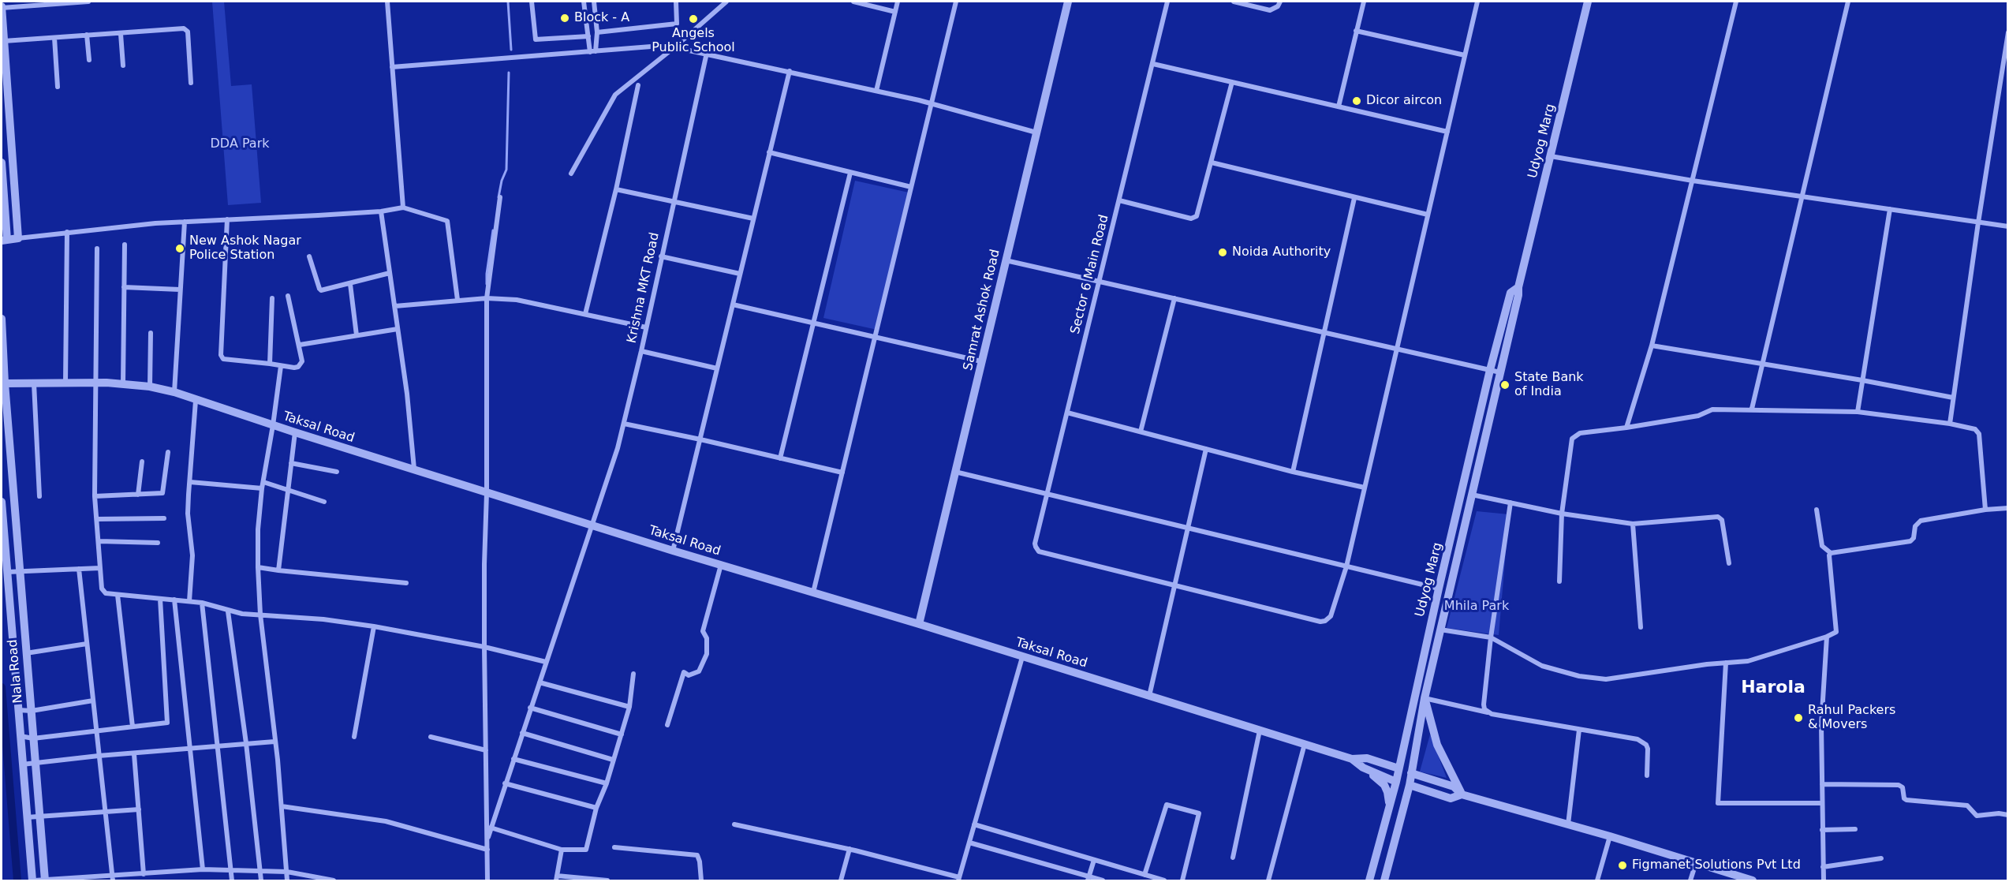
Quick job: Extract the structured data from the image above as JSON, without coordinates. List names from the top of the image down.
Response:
{
  "streets": {
    "street": [
      "Udyog Marg",
      "Sector 6 Main Road",
      "Krishna MKT Road",
      "Samrat Ashok Road",
      "Taksal Road",
      "Nala Road"
    ]
  },
  "crossings": [
    ["Udyog Marg", "Taksal Road"],
    ["Krishna MKT Road", "Taksal Road"],
    ["Samrat Ashok Road", "Taksal Road"],
    ["Taksal Road", "Nala Road"]
  ],
  "districts": ["Harola"],
  "parks": ["DDA Park", "Mhila Park"],
  "places": [
    "Block - A",
    "Angels Public School",
    "Dicor aircon",
    "New Ashok Nagar Police Station",
    "Noida Authority",
    "State Bank of India",
    "Rahul Packers & Movers",
    "Figmanet Solutions Pvt Ltd"
  ]
}
